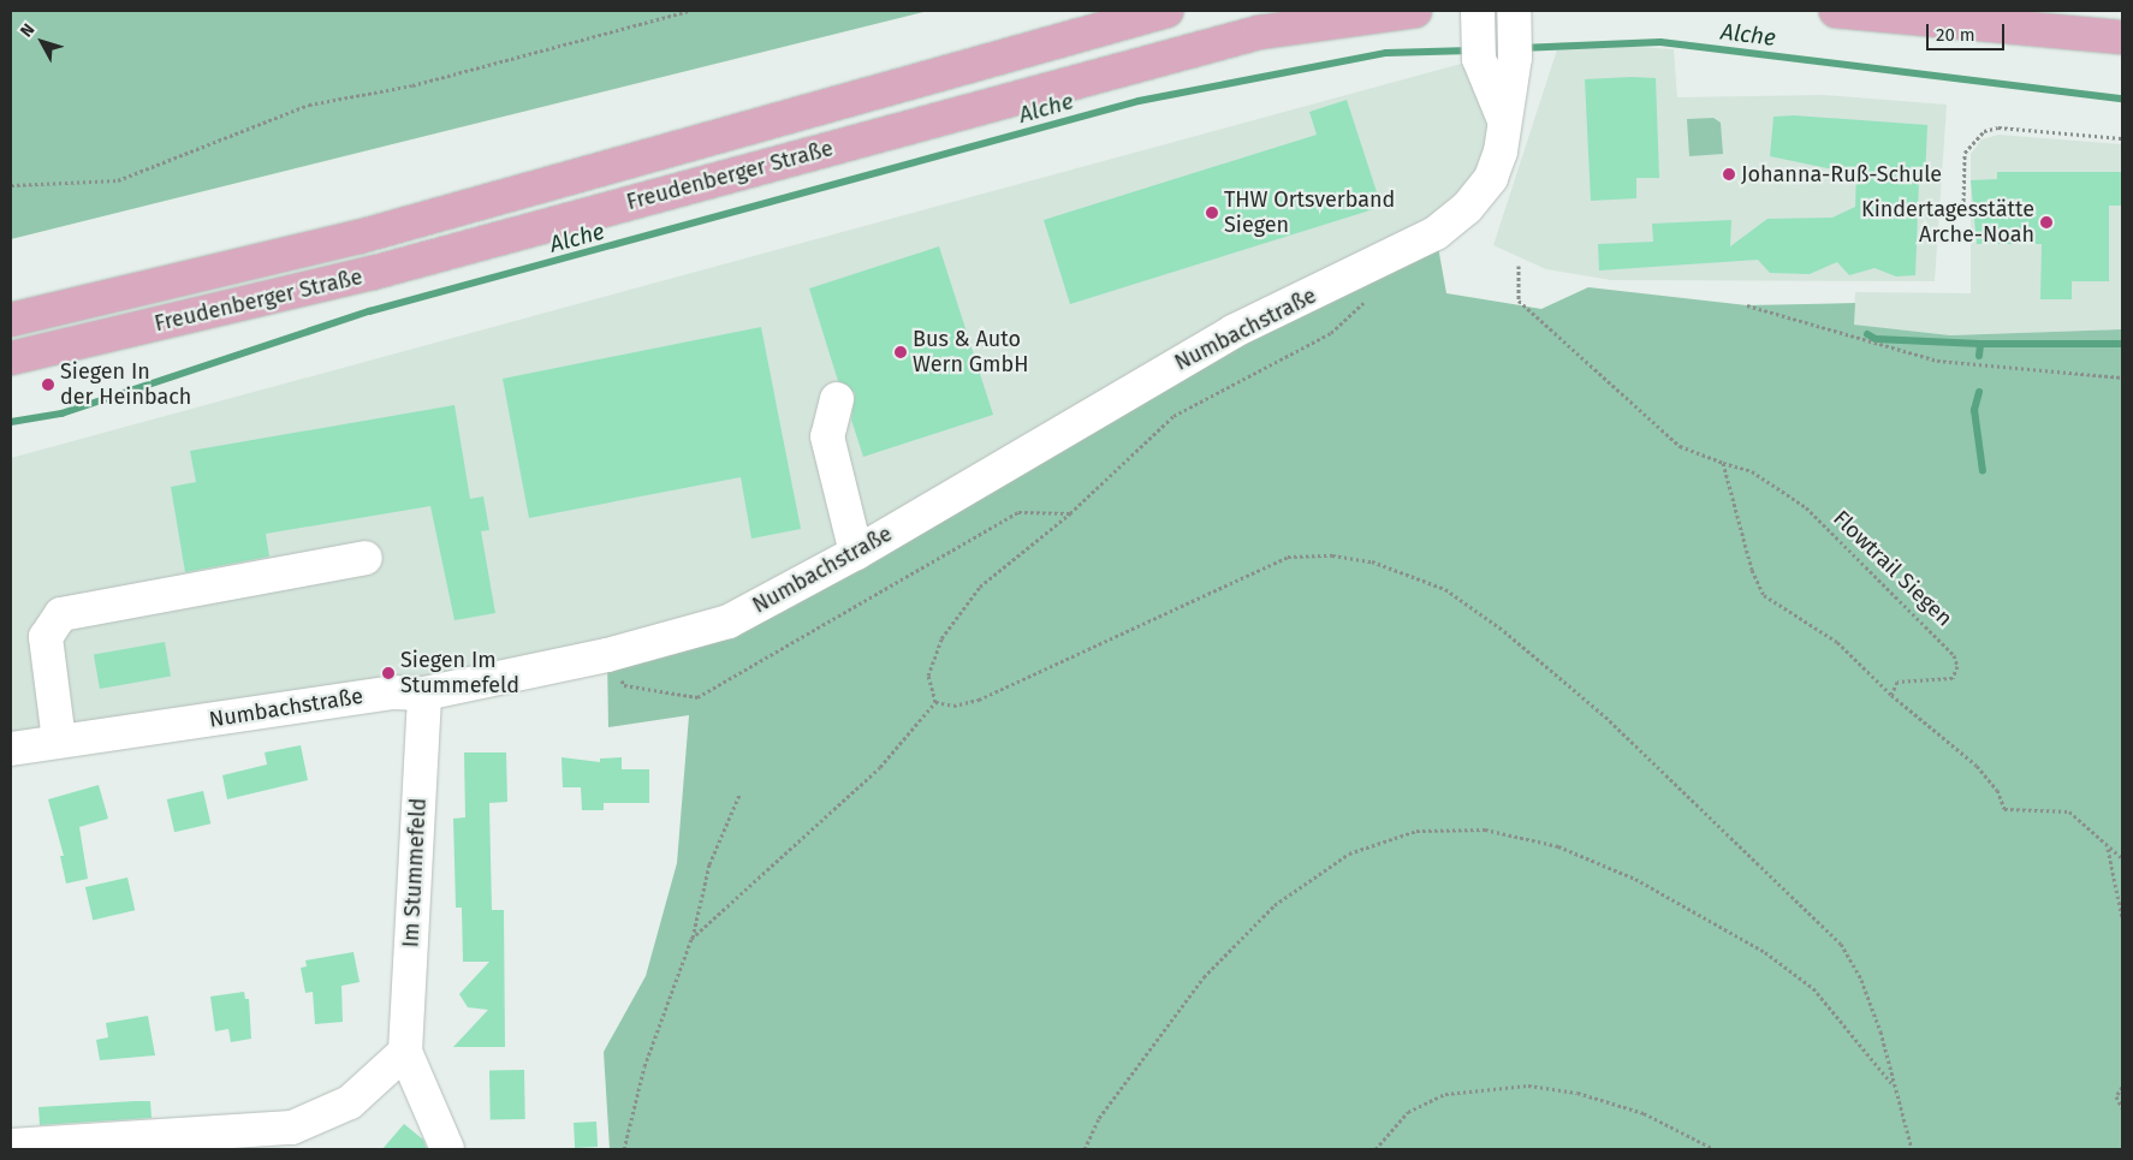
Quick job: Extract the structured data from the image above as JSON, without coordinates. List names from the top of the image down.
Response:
{
  "streets": {
    "main road": ["Freudenberger Straße"],
    "street": ["Numbachstraße", "Im Stummefeld"],
    "path": ["Flowtrail Siegen"]
  },
  "crossings": [
    ["Numbachstraße", "Im Stummefeld"]
  ],
  "water": ["Alche"],
  "places": [
    "Johanna-Ruß-Schule",
    "THW Ortsverband Siegen",
    "Kindertagesstätte Arche-Noah",
    "Bus & Auto Wern GmbH",
    "Siegen In der Heinbach",
    "Siegen Im Stummefeld"
  ],
  "scale_bar": "20 m",
  "north": "top left"
}
